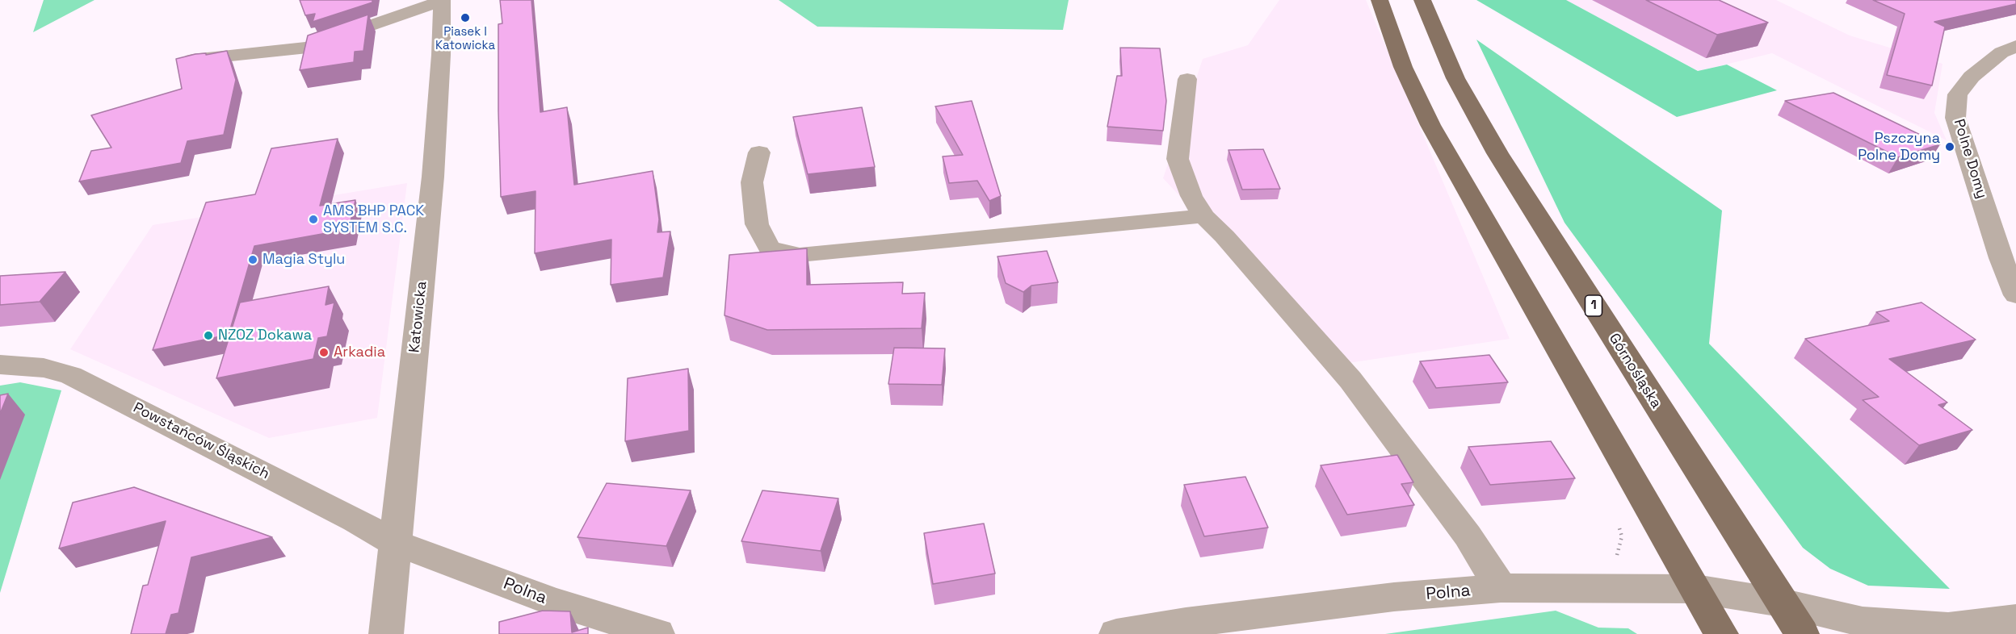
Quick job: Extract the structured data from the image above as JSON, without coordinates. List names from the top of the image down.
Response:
{
  "streets": {
    "main road": ["1", "Górnośląska"],
    "street": [
      "Polne Domy",
      "Katowicka",
      "Powstańców Śląskich",
      "Polna"
    ]
  },
  "crossings": [
    ["Katowicka", "Powstańców Śląskich"],
    ["Katowicka", "Polna"],
    ["Górnośląska", "Polna"],
    ["Powstańców Śląskich", "Polna"]
  ],
  "places": [
    "Piasek I Katowicka",
    "Pszczyna Polne Domy",
    "AMS BHP PACK SYSTEM S.C.",
    "Magia Stylu",
    "NZOZ Dokawa",
    "Arkadia"
  ]
}
